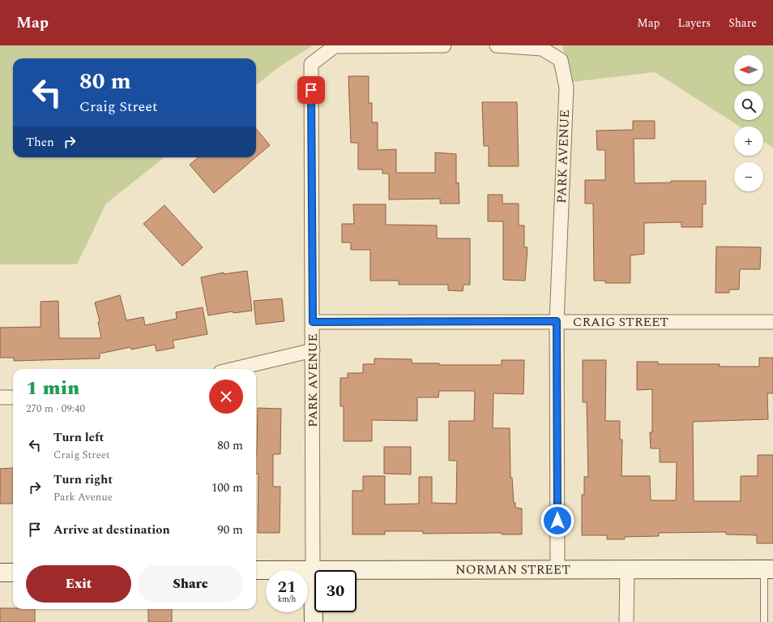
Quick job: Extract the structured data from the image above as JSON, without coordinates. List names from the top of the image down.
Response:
{
  "streets": {
    "street": ["PARK AVENUE", "CRAIG STREET", "NORMAN STREET"]
  },
  "crossings": [
    ["PARK AVENUE", "CRAIG STREET"],
    ["PARK AVENUE", "NORMAN STREET"]
  ],
  "north": "left",
  "page": {
    "header": "Map",
    "nav": ["Map", "Layers", "Share"],
    "map_buttons": ["+", "−"],
    "turn": ["80 m", "Craig Street"],
    "then": "Then",
    "heading": ["1 min", "270 m · 09:40"],
    "list": [
      {
        "name": "Turn left",
        "note": "Craig Street",
        "value": "80 m"
      },
      {
        "name": "Turn right",
        "note": "Park Avenue",
        "value": "100 m"
      },
      {
        "name": "Arrive at destination",
        "value": "90 m"
      }
    ],
    "buttons": ["Exit", "Share"],
    "speed": "21 km/h",
    "limit": "30"
  }
}
